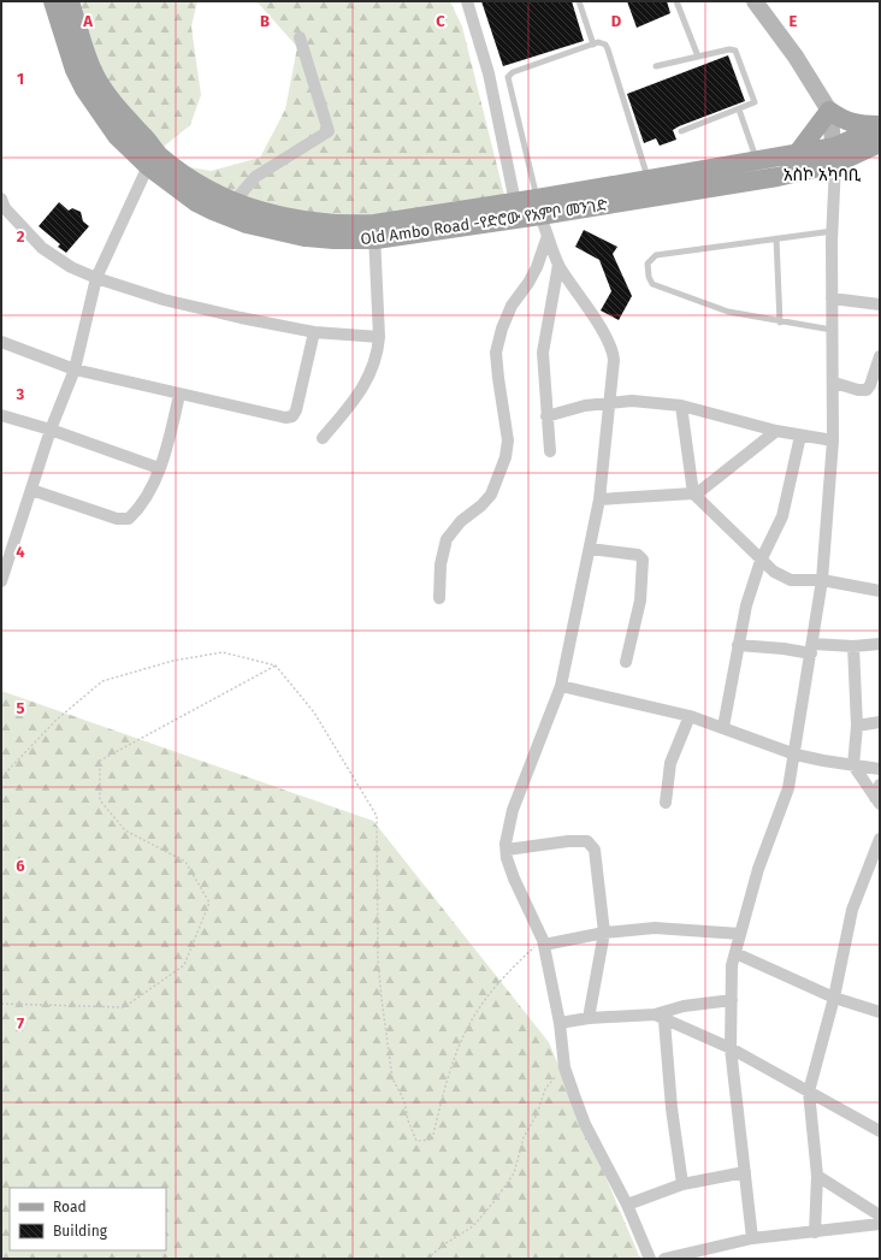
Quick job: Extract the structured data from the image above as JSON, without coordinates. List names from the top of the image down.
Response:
{
  "streets": {
    "main road": ["Old Ambo Road -የድሮው የአምቦ መንገድ"]
  },
  "districts": ["አስኮ አካባቢ"],
  "legend": ["Road", "Building"],
  "grid": {
    "columns": [
      "A",
      "B",
      "C",
      "D",
      "E"
    ],
    "rows": [
      "1",
      "2",
      "3",
      "4",
      "5",
      "6",
      "7"
    ]
  }
}
